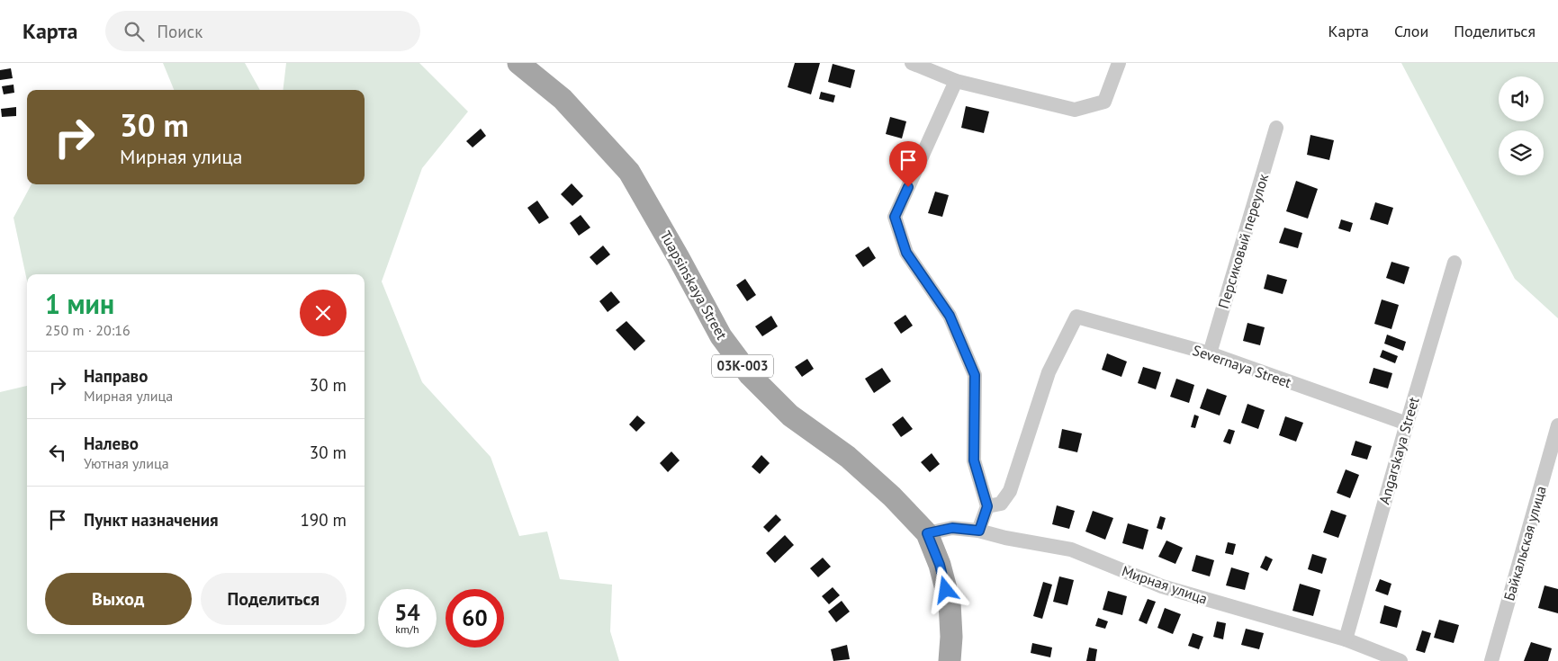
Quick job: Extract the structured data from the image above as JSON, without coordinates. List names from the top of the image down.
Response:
{
  "streets": {
    "main road": ["Tuapsinskaya Street", "03К-003"],
    "street": [
      "Персиковый переулок",
      "Severnaya Street",
      "Angarskaya Street",
      "Байкальская улица",
      "Мирная улица"
    ]
  },
  "crossings": [
    ["Персиковый переулок", "Severnaya Street"],
    ["Tuapsinskaya Street", "Мирная улица"],
    ["Severnaya Street", "Angarskaya Street"],
    ["Angarskaya Street", "Мирная улица"]
  ],
  "page": {
    "header": "Карта",
    "search": "Поиск",
    "nav": ["Карта", "Слои", "Поделиться"],
    "turn": ["30 m", "Мирная улица"],
    "heading": ["1 мин", "250 m · 20:16"],
    "list": [
      {
        "name": "Направо",
        "note": "Мирная улица",
        "value": "30 m"
      },
      {
        "name": "Налево",
        "note": "Уютная улица",
        "value": "30 m"
      },
      {
        "name": "Пункт назначения",
        "value": "190 m"
      }
    ],
    "buttons": ["Выход", "Поделиться"],
    "speed": "54 km/h",
    "limit": "60"
  }
}
